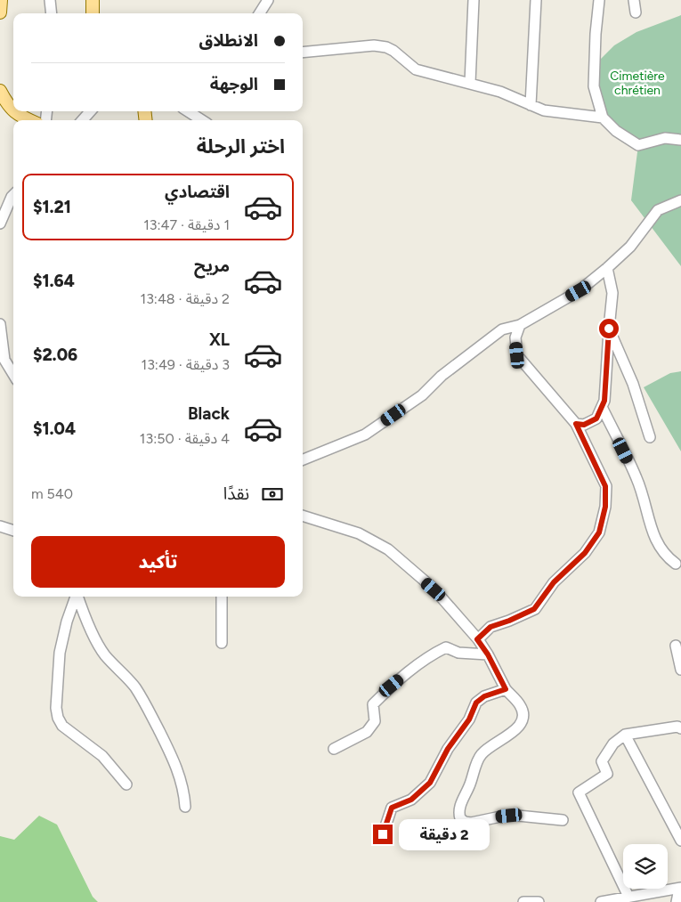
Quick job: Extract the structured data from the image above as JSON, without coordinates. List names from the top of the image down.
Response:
{
  "parks": ["Cimetière chrétien"],
  "page": {
    "banner": ["الانطلاق", "الوجهة"],
    "heading": "اختر الرحلة",
    "list": [
      {
        "name": "اقتصادي",
        "note": "1 دقيقة · 13:47",
        "value": "$1.21"
      },
      {
        "name": "مريح",
        "note": "2 دقيقة · 13:48",
        "value": "$1.64"
      },
      {
        "name": "XL",
        "note": "3 دقيقة · 13:49",
        "value": "$2.06"
      },
      {
        "name": "Black",
        "note": "4 دقيقة · 13:50",
        "value": "$1.04"
      }
    ],
    "pay": ["نقدًا", "540 m"],
    "buttons": "تأكيد",
    "bubble": "2 دقيقة"
  }
}
